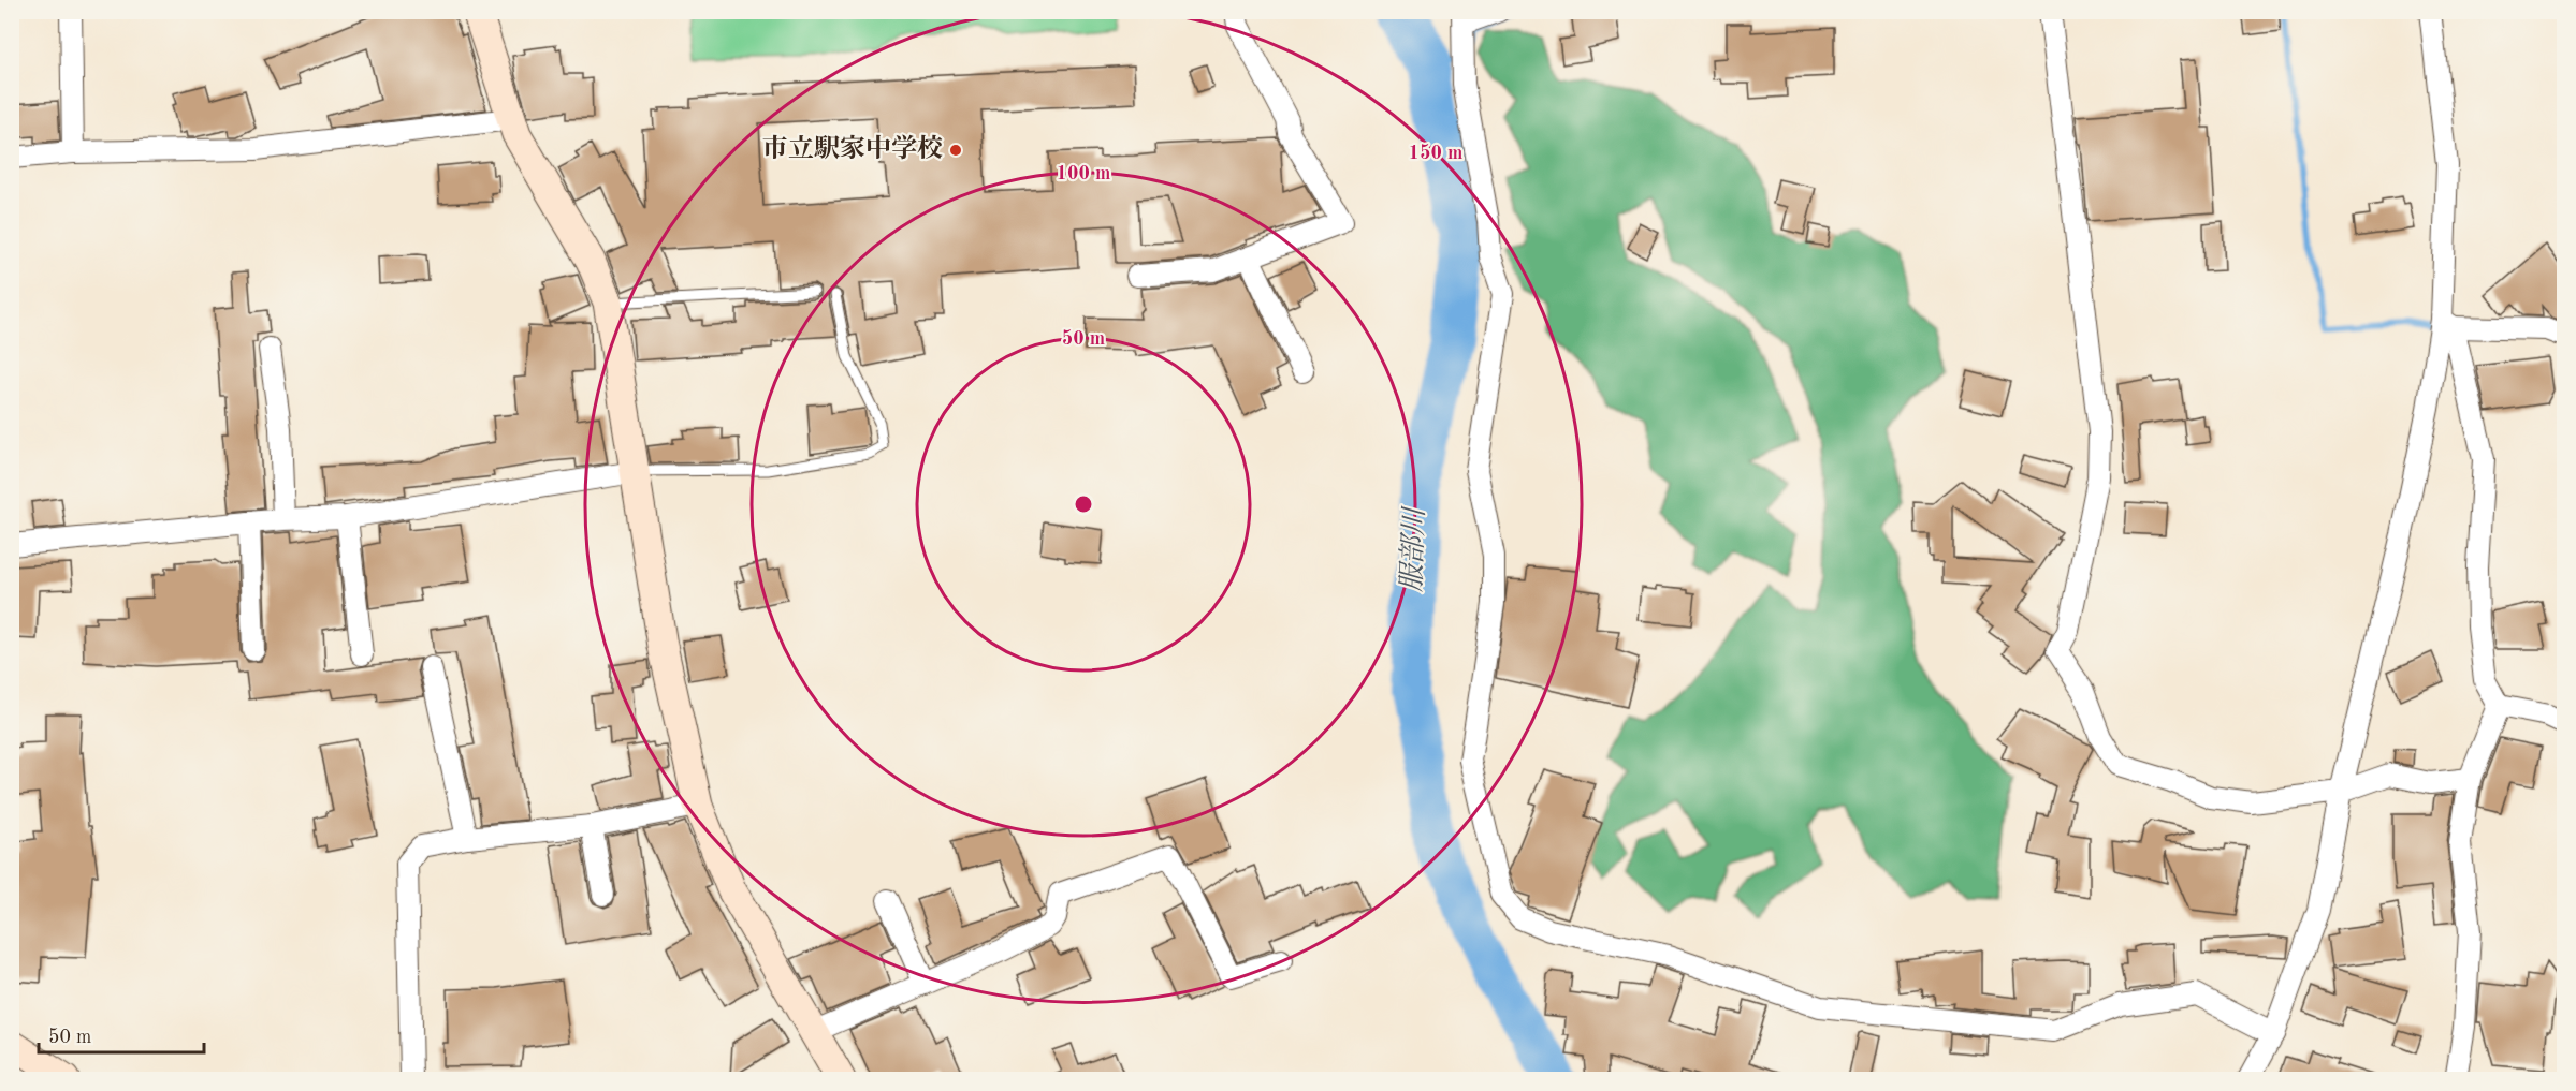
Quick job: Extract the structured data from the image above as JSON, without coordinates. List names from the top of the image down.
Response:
{
  "water": ["服部川"],
  "places": ["市立駅家中学校"],
  "scale_bar": "50 m",
  "rings": ["150 m", "100 m", "50 m"]
}
